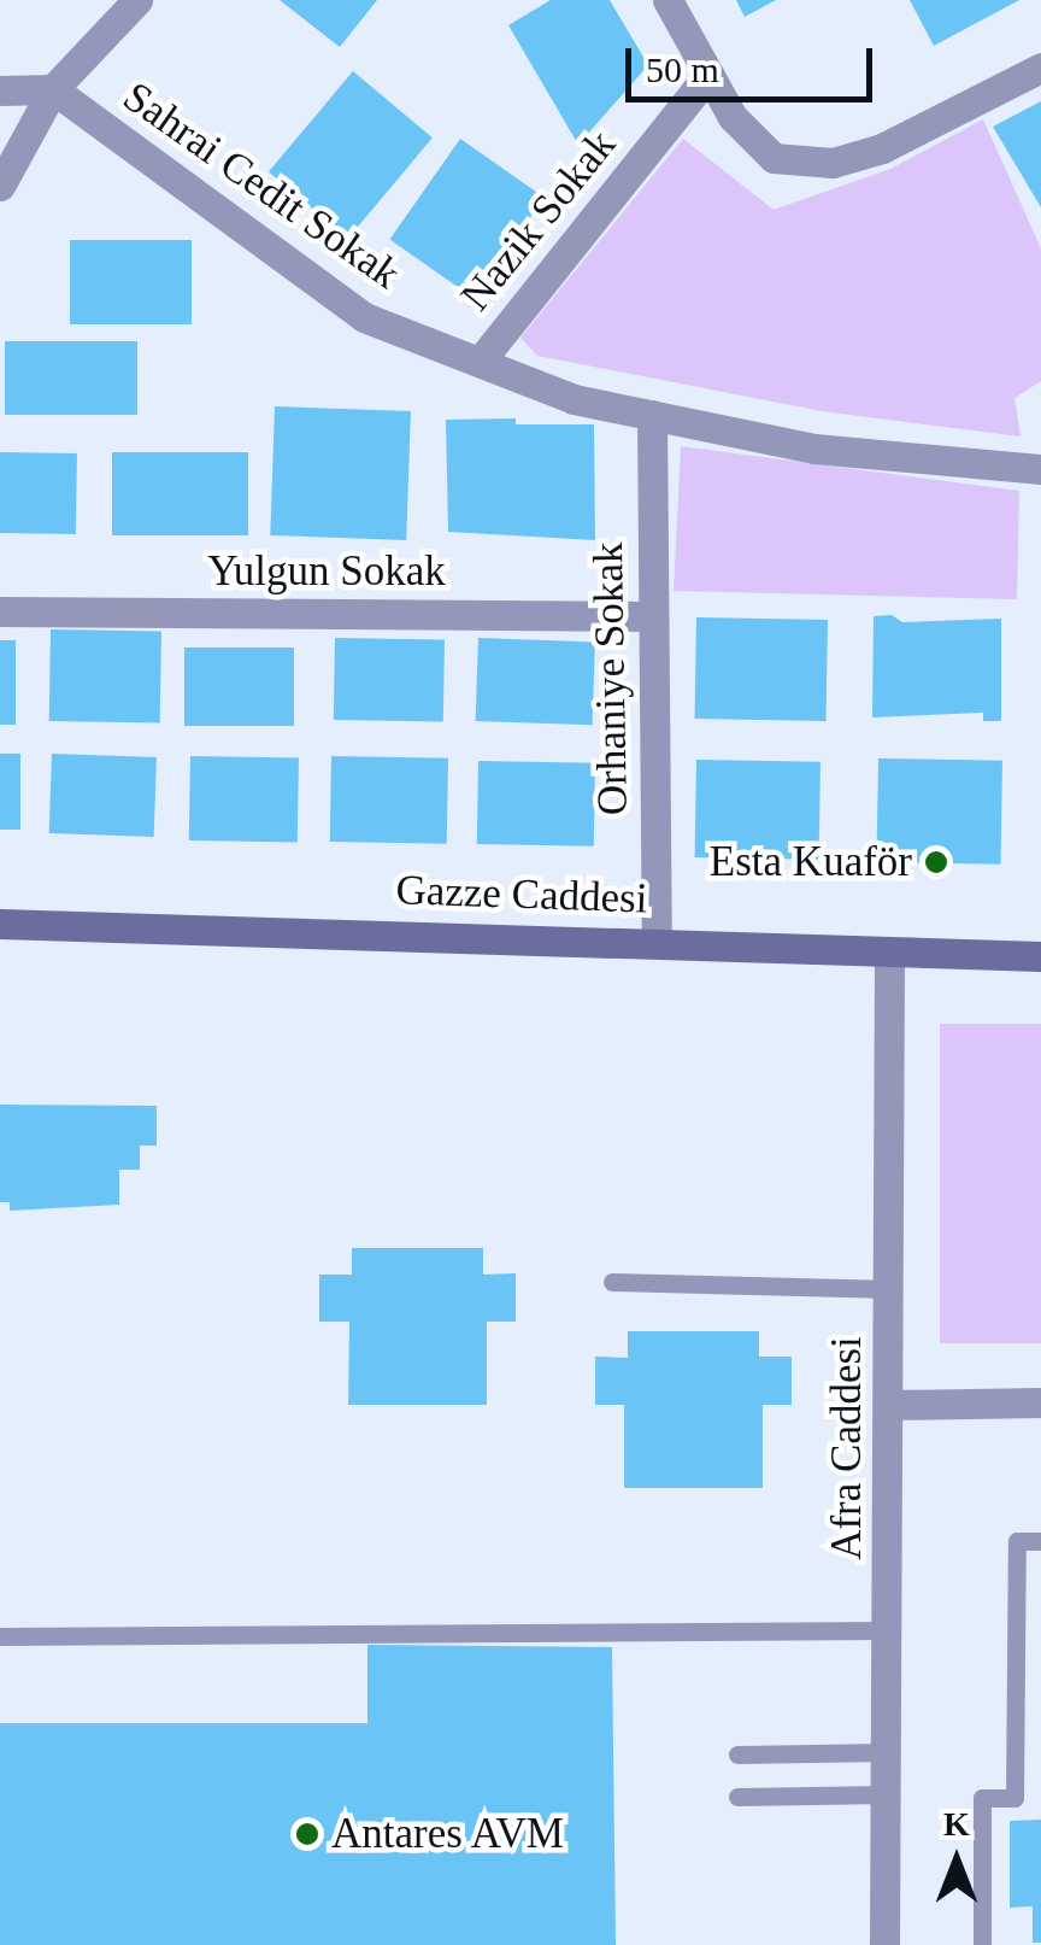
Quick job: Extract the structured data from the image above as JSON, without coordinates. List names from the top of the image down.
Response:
{
  "streets": {
    "main road": ["Gazze Caddesi"],
    "street": [
      "Sahrai Cedit Sokak",
      "Nazik Sokak",
      "Yulgun Sokak",
      "Orhaniye Sokak",
      "Afra Caddesi"
    ]
  },
  "crossings": [
    ["Sahrai Cedit Sokak", "Nazik Sokak"],
    ["Sahrai Cedit Sokak", "Orhaniye Sokak"],
    ["Yulgun Sokak", "Orhaniye Sokak"],
    ["Orhaniye Sokak", "Gazze Caddesi"],
    ["Gazze Caddesi", "Afra Caddesi"]
  ],
  "places": ["Esta Kuaför", "Antares AVM"],
  "scale_bar": "50 m",
  "north": "top"
}
